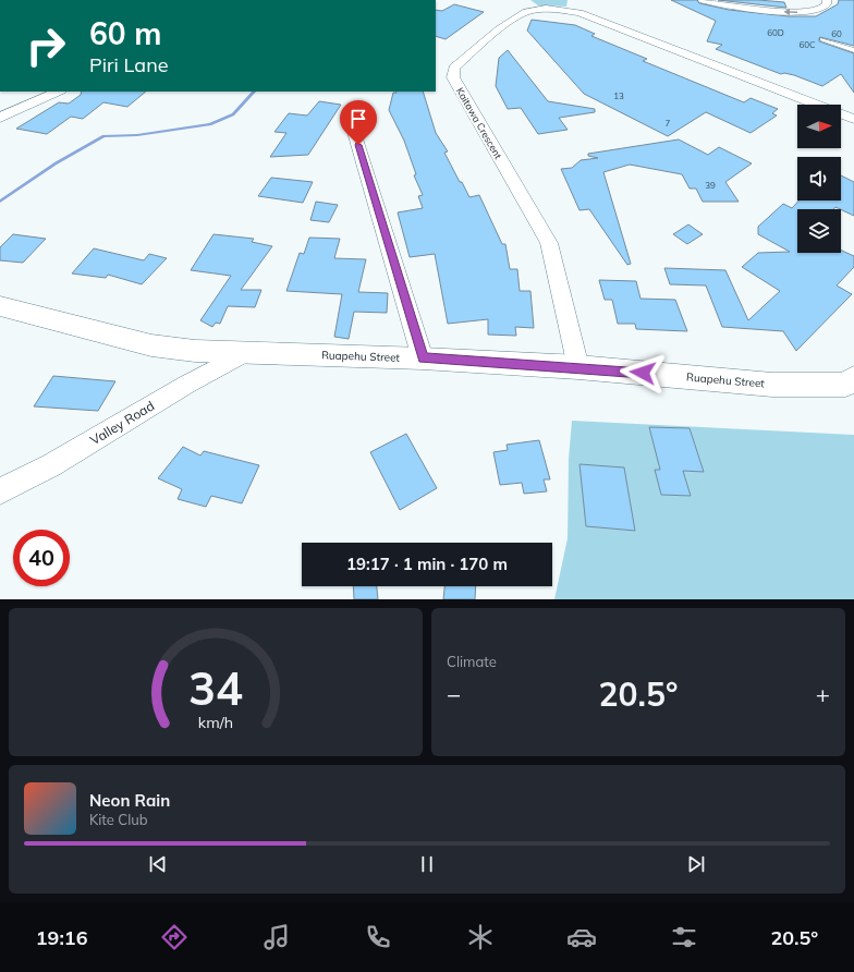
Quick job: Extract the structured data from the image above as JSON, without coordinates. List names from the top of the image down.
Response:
{
  "streets": {
    "street": ["Kaitawa Crescent", "Ruapehu Street", "Valley Road"]
  },
  "crossings": [
    ["Kaitawa Crescent", "Ruapehu Street"],
    ["Ruapehu Street", "Valley Road"]
  ],
  "house_numbers": [
    "60D",
    "60",
    "60C",
    "13",
    "7",
    "39"
  ],
  "north": "right",
  "page": {
    "turn": ["60 m", "Piri Lane"],
    "limit": "40",
    "trip": "19:17 · 1 min · 170 m",
    "tile": "Climate",
    "heat": ["−", "20.5°", "+"],
    "song": ["Neon Rain", "Kite Club"],
    "tabs": ["19:16", "20.5°"],
    "gauge": ["34", "km/h"]
  }
}
